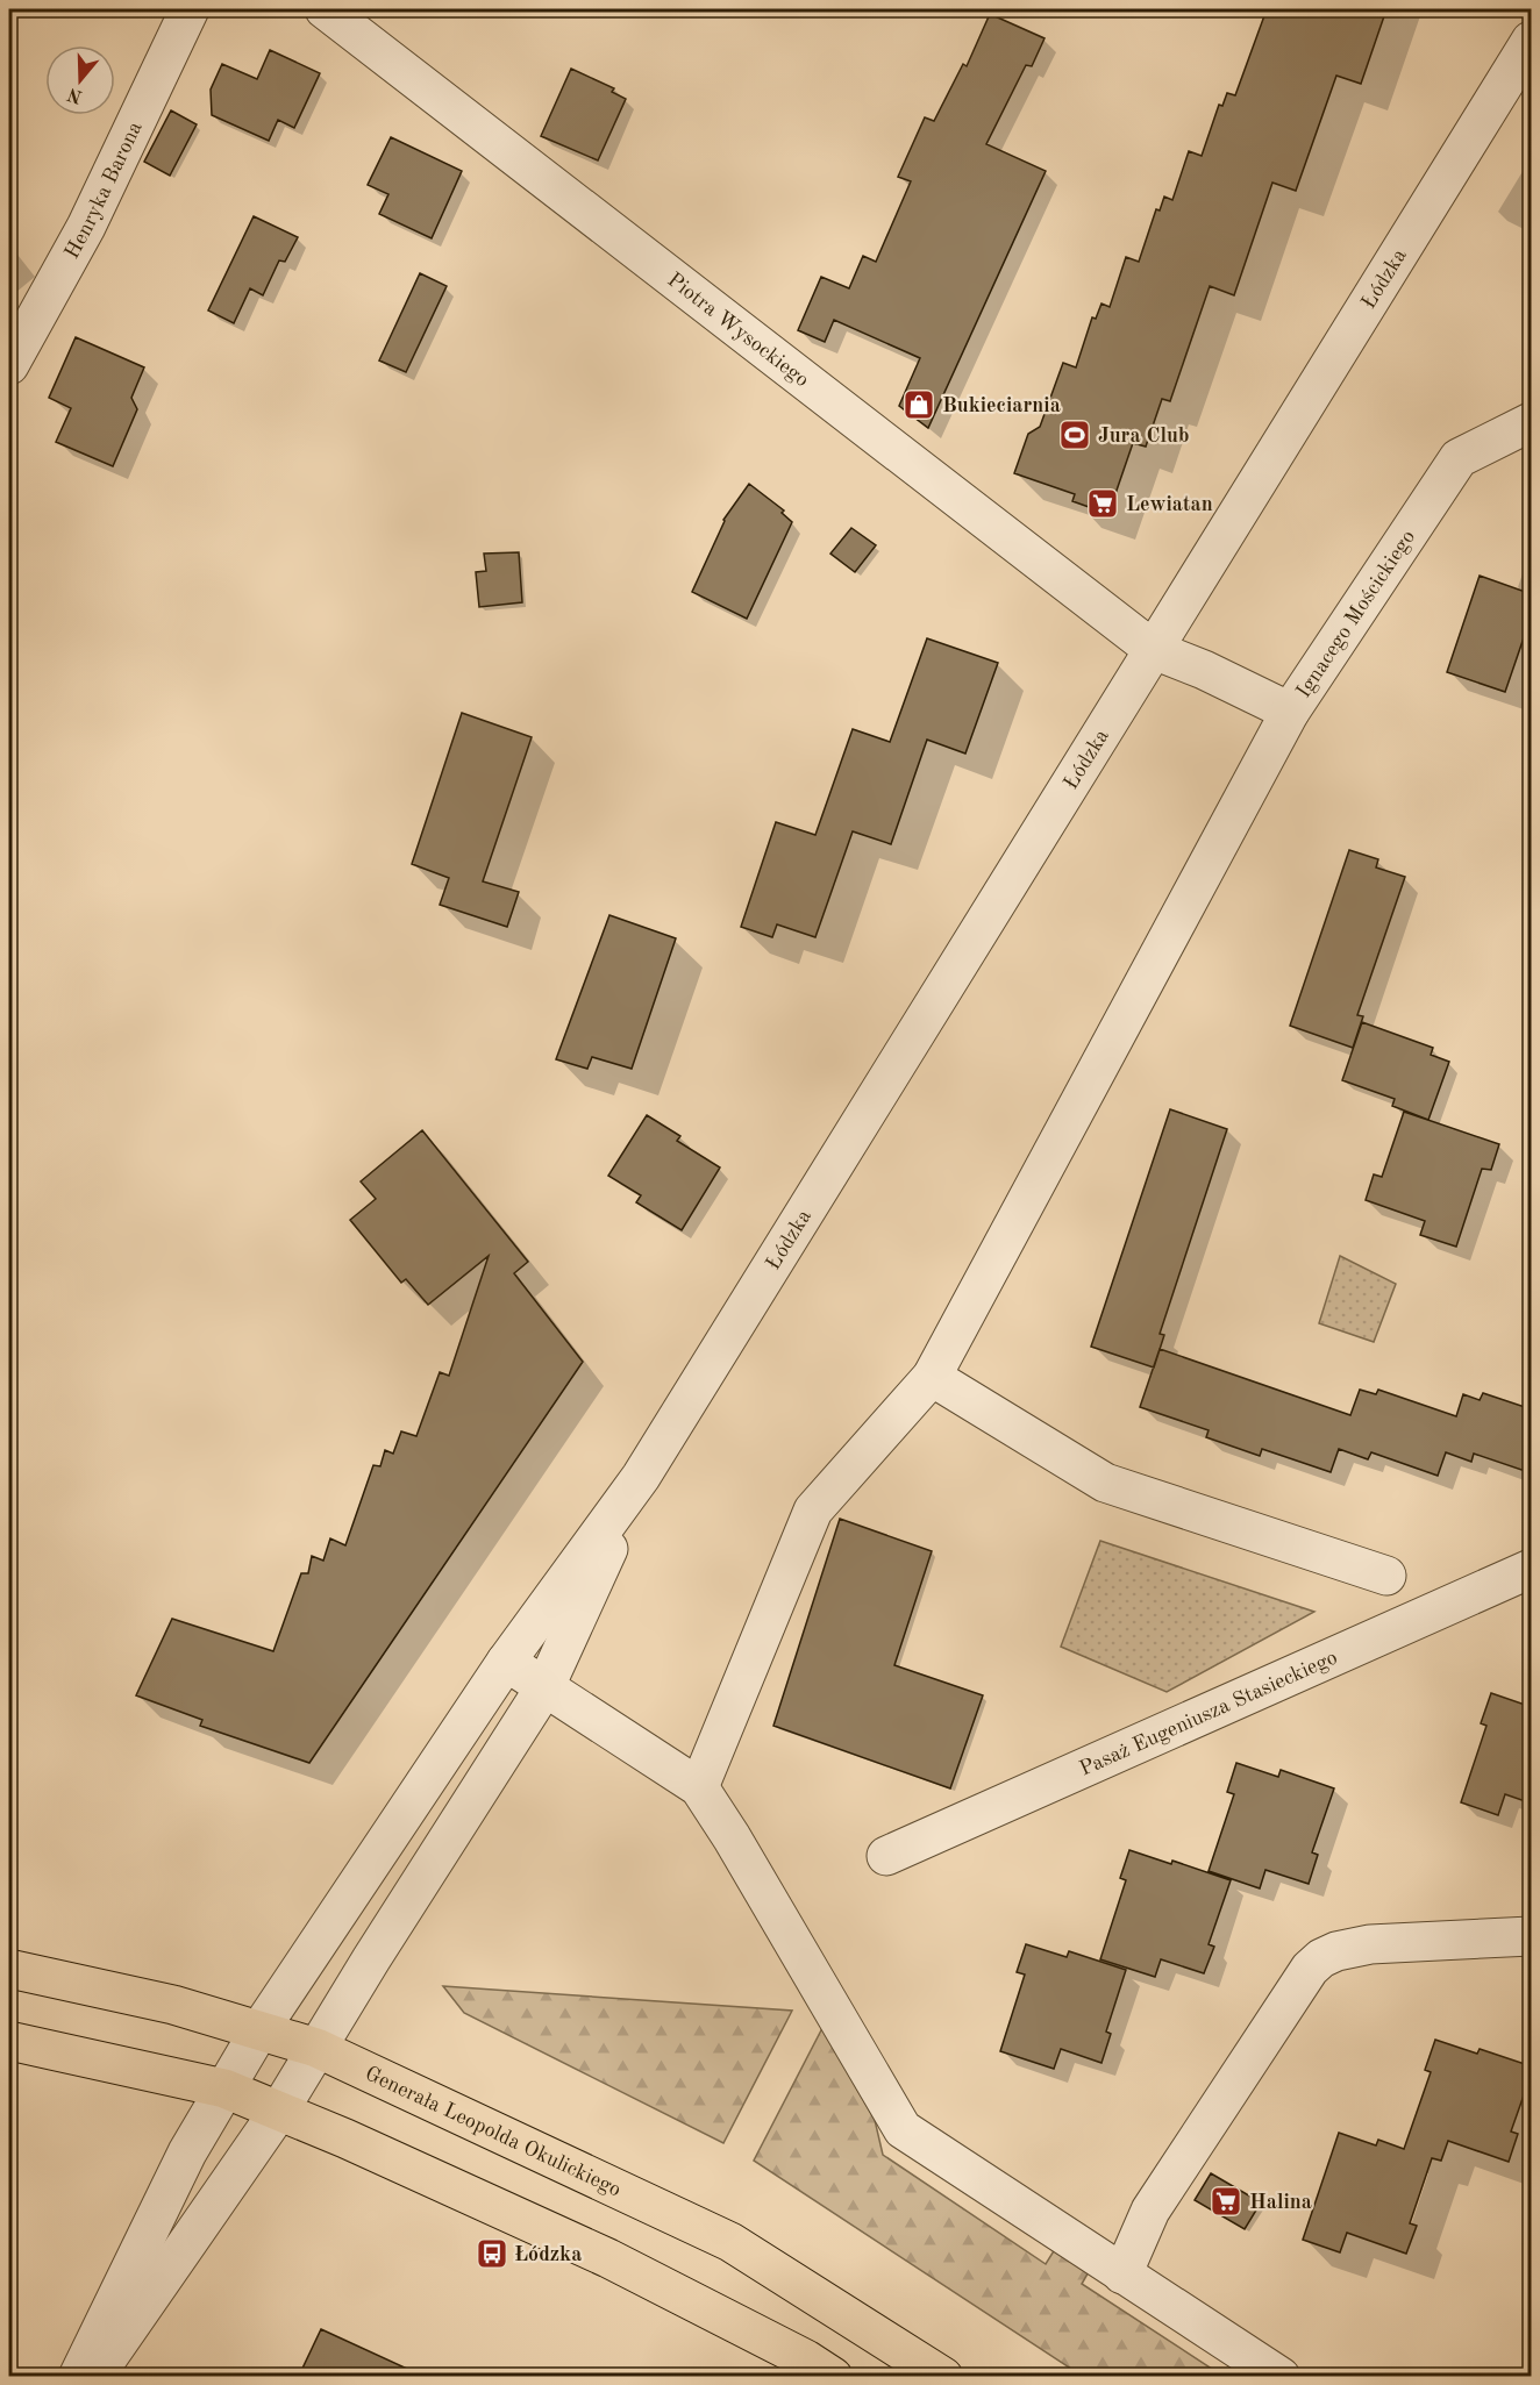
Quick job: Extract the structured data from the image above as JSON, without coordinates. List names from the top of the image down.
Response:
{
  "streets": {
    "main road": ["Generała Leopolda Okulickiego"],
    "street": [
      "Henryka Barona",
      "Łódzka",
      "Piotra Wysockiego",
      "Ignacego Mościckiego",
      "Pasaż Eugeniusza Stasieckiego"
    ]
  },
  "crossings": [
    ["Łódzka", "Piotra Wysockiego"],
    ["Łódzka", "Ignacego Mościckiego"],
    ["Łódzka", "Generała Leopolda Okulickiego"],
    ["Piotra Wysockiego", "Ignacego Mościckiego"]
  ],
  "places": {
    "shop": ["Bukieciarnia"],
    "sports": ["Jura Club"],
    "supermarket": ["Lewiatan", "Halina"],
    "bus stop": ["Łódzka"]
  },
  "north": "bottom"
}
